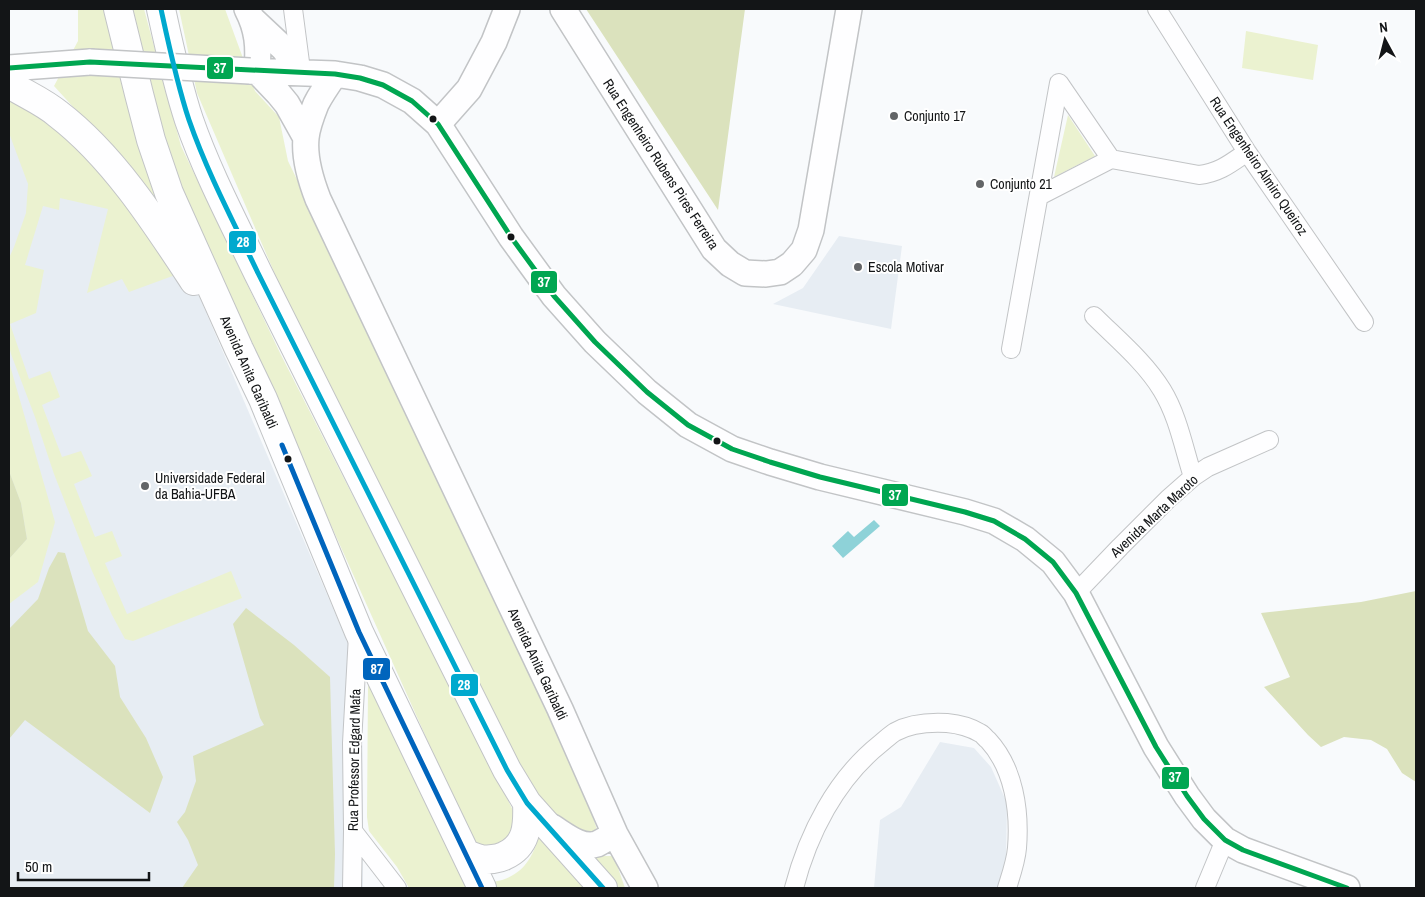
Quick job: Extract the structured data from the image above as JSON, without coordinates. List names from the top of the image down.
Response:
{
  "streets": {
    "main road": ["Avenida Anita Garibaldi"],
    "street": [
      "Rua Engenheiro Rubens Pires Ferreira",
      "Rua Engenheiro Almiro Queiroz",
      "Avenida Marta Maroto",
      "Rua Professor Edgard Mafa"
    ]
  },
  "crossings": [
    ["Avenida Anita Garibaldi", "Rua Professor Edgard Mafa"]
  ],
  "places": [
    "Conjunto 17",
    "Conjunto 21",
    "Escola Motivar",
    "Universidade Federal da Bahia-UFBA"
  ],
  "lines": ["transit line 28", "transit line 37", "transit line 87"],
  "scale_bar": "50 m",
  "north": "top"
}
